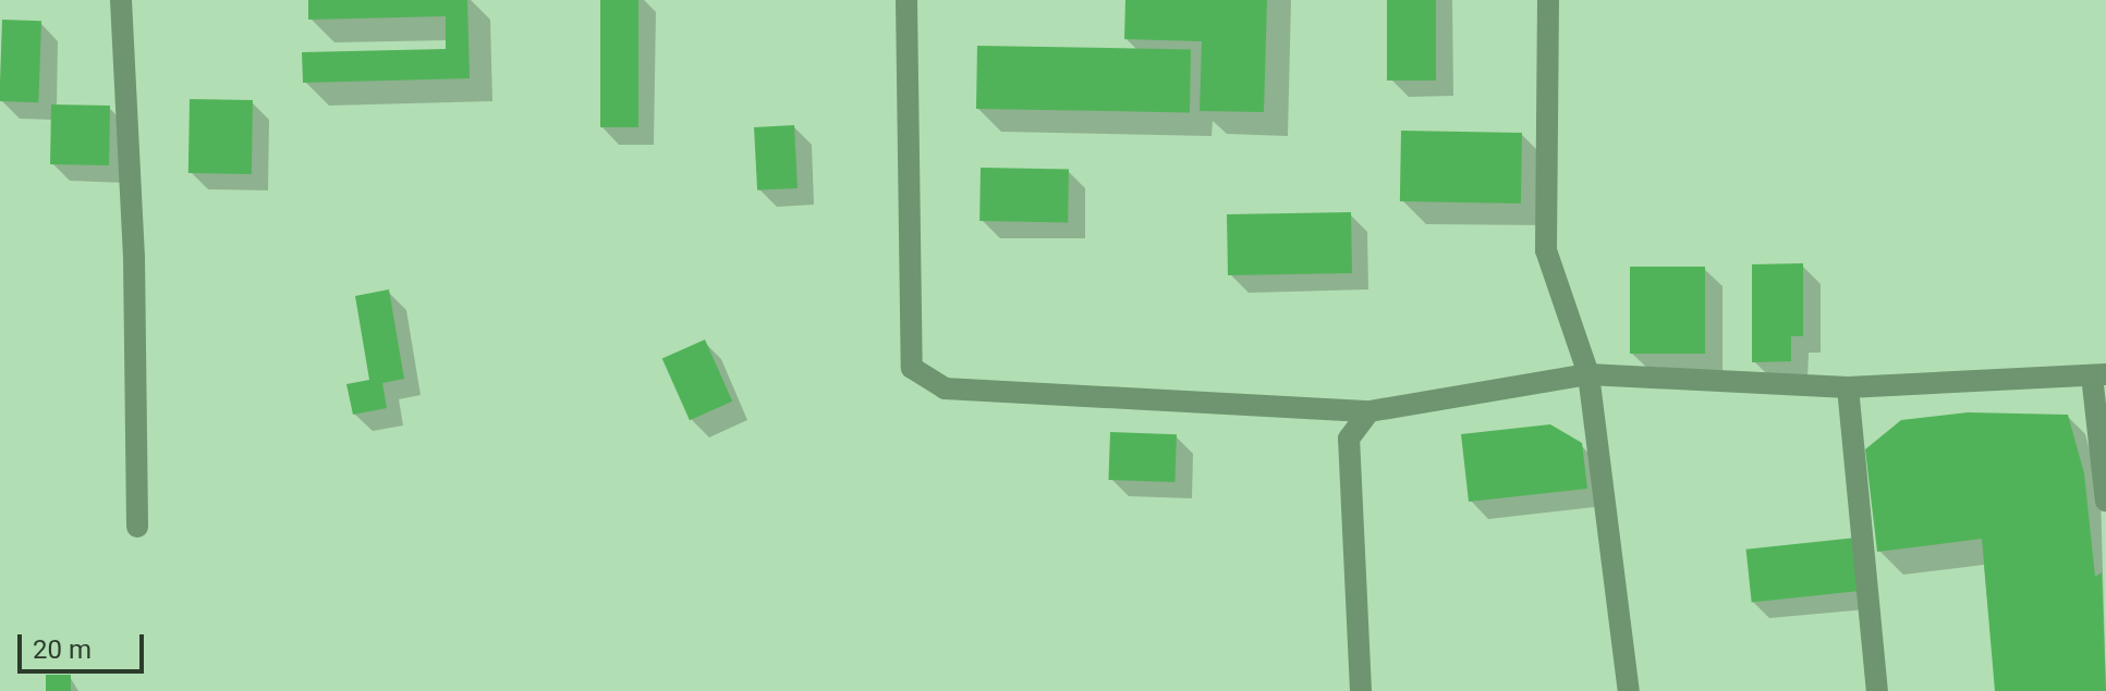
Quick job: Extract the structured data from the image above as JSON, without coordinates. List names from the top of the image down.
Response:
{
  "scale_bar": "20 m"
}
